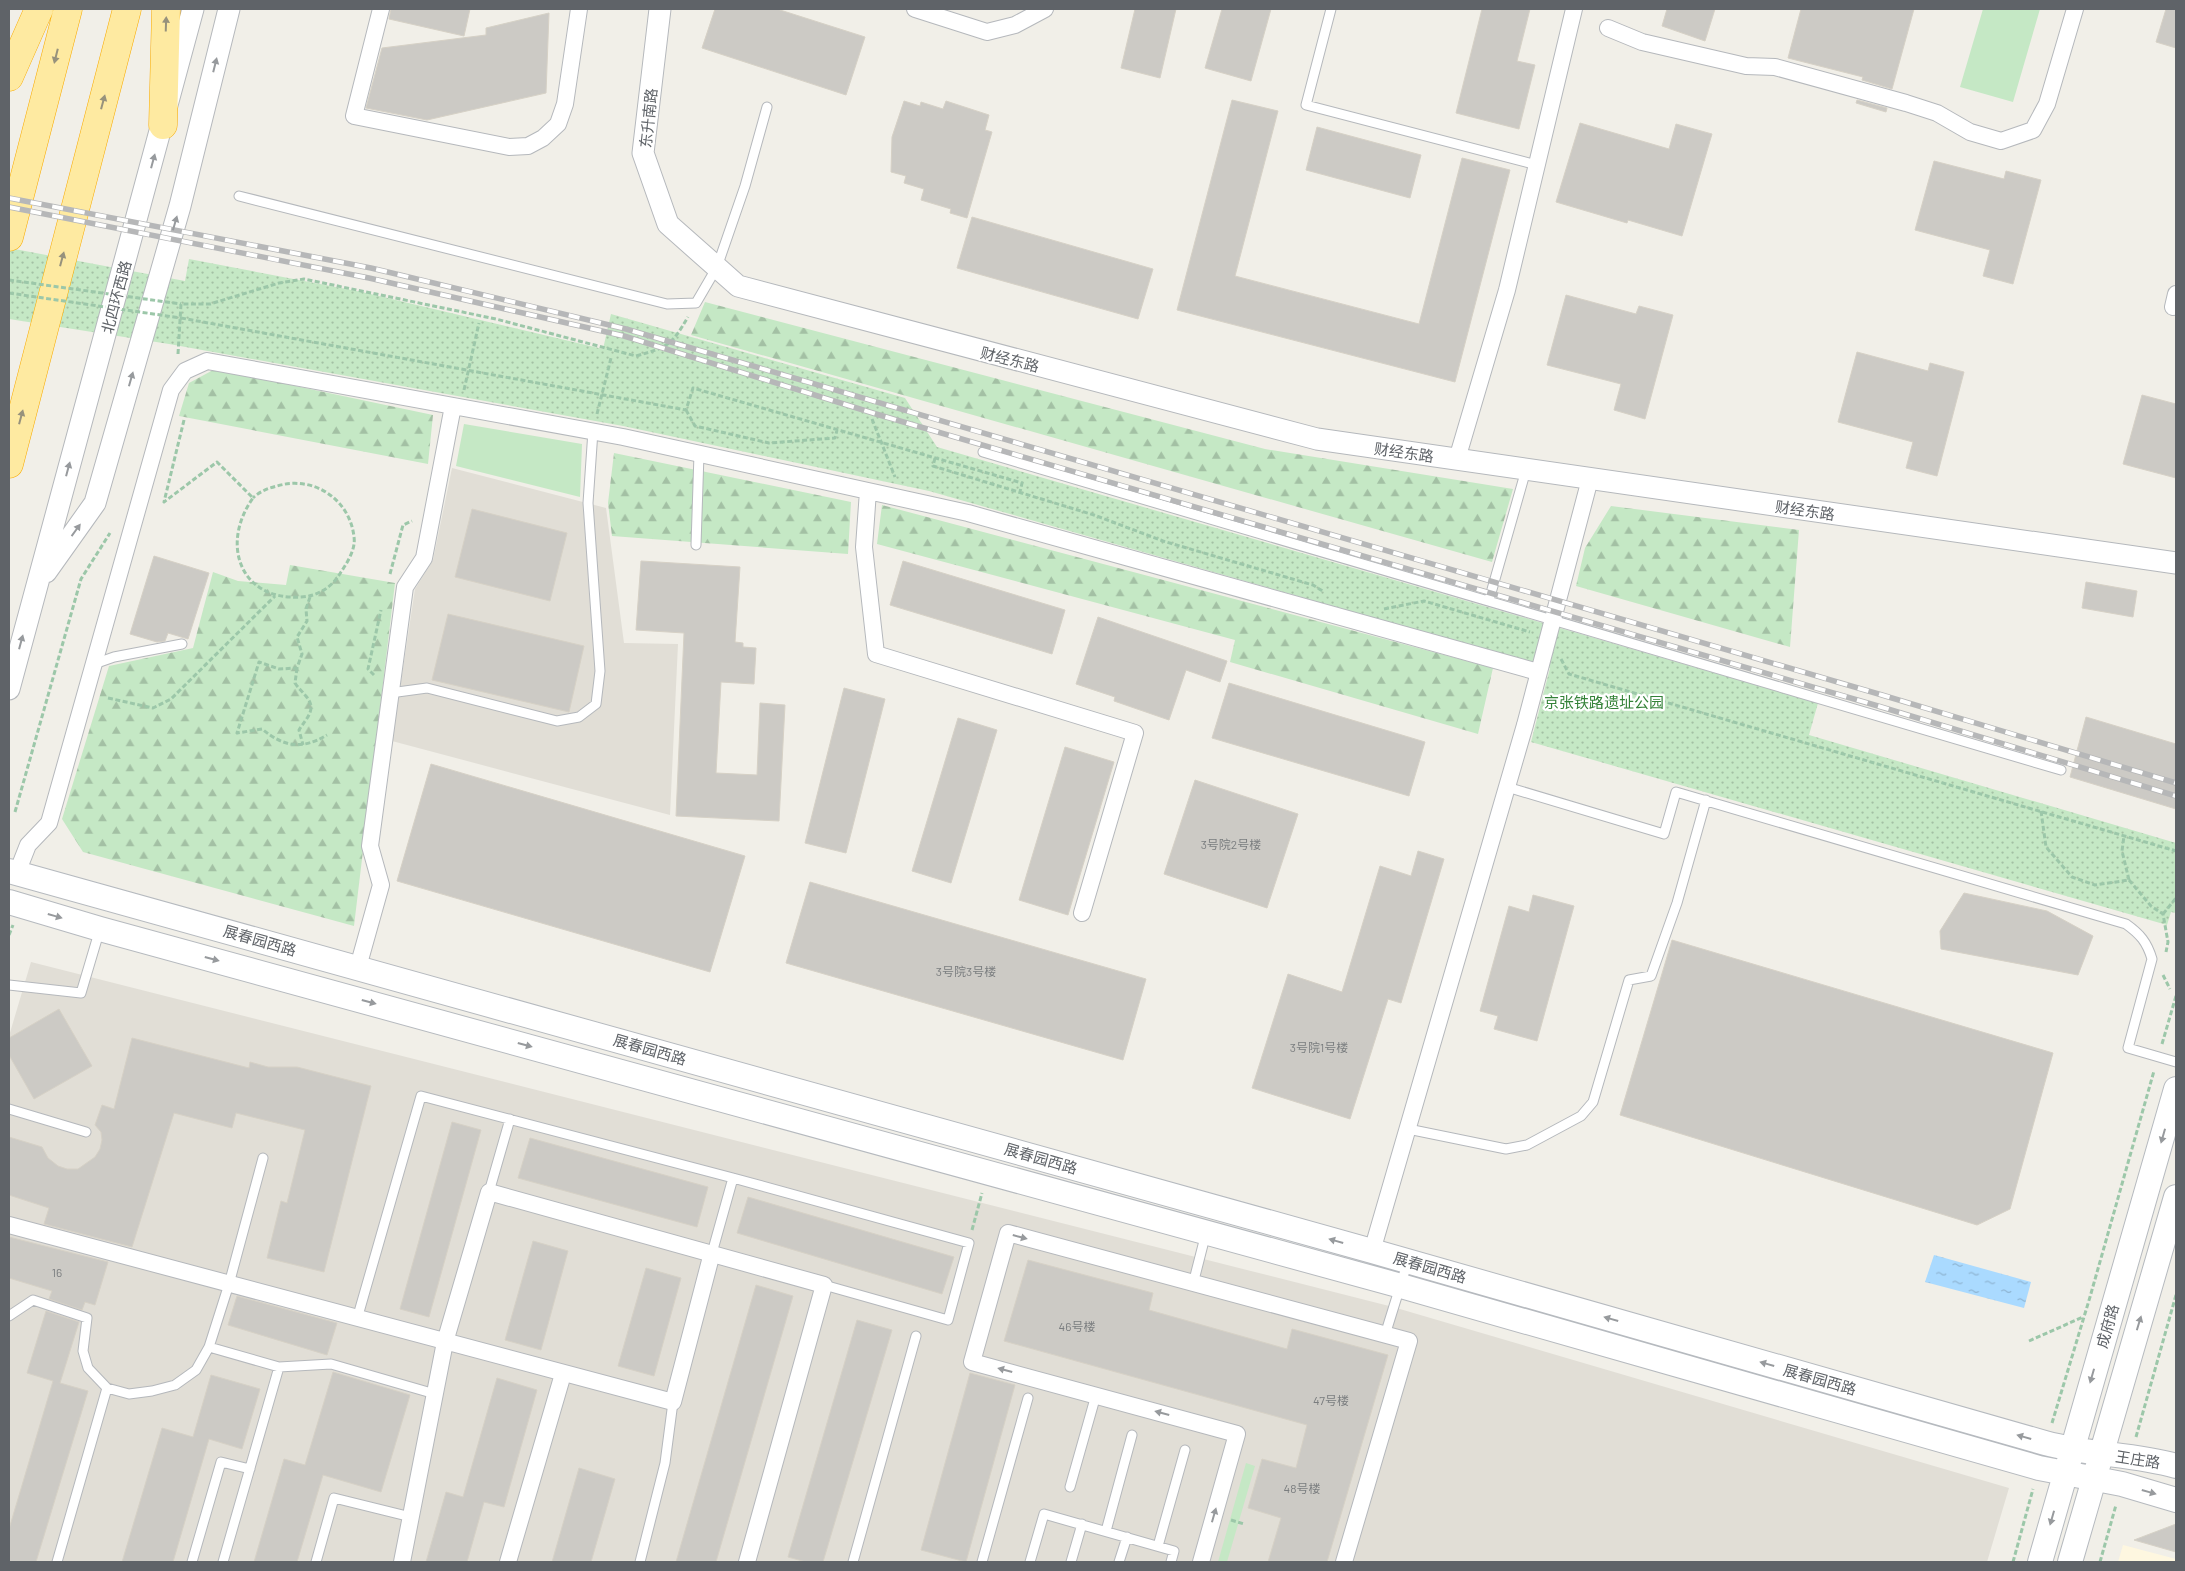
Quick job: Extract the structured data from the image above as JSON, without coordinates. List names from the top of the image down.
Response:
{
  "streets": {
    "main road": ["展春园西路", "成府路", "王庄路"],
    "street": ["东升南路", "北四环西路", "财经东路"]
  },
  "crossings": [
    ["东升南路", "财经东路"],
    ["展春园西路", "成府路"],
    ["展春园西路", "王庄路"],
    ["成府路", "王庄路"]
  ],
  "parks": ["京张铁路遗址公园"],
  "house_numbers": [
    "3号院2号楼",
    "3号院3号楼",
    "3号院1号楼",
    "16",
    "46号楼",
    "47号楼",
    "48号楼"
  ]
}
